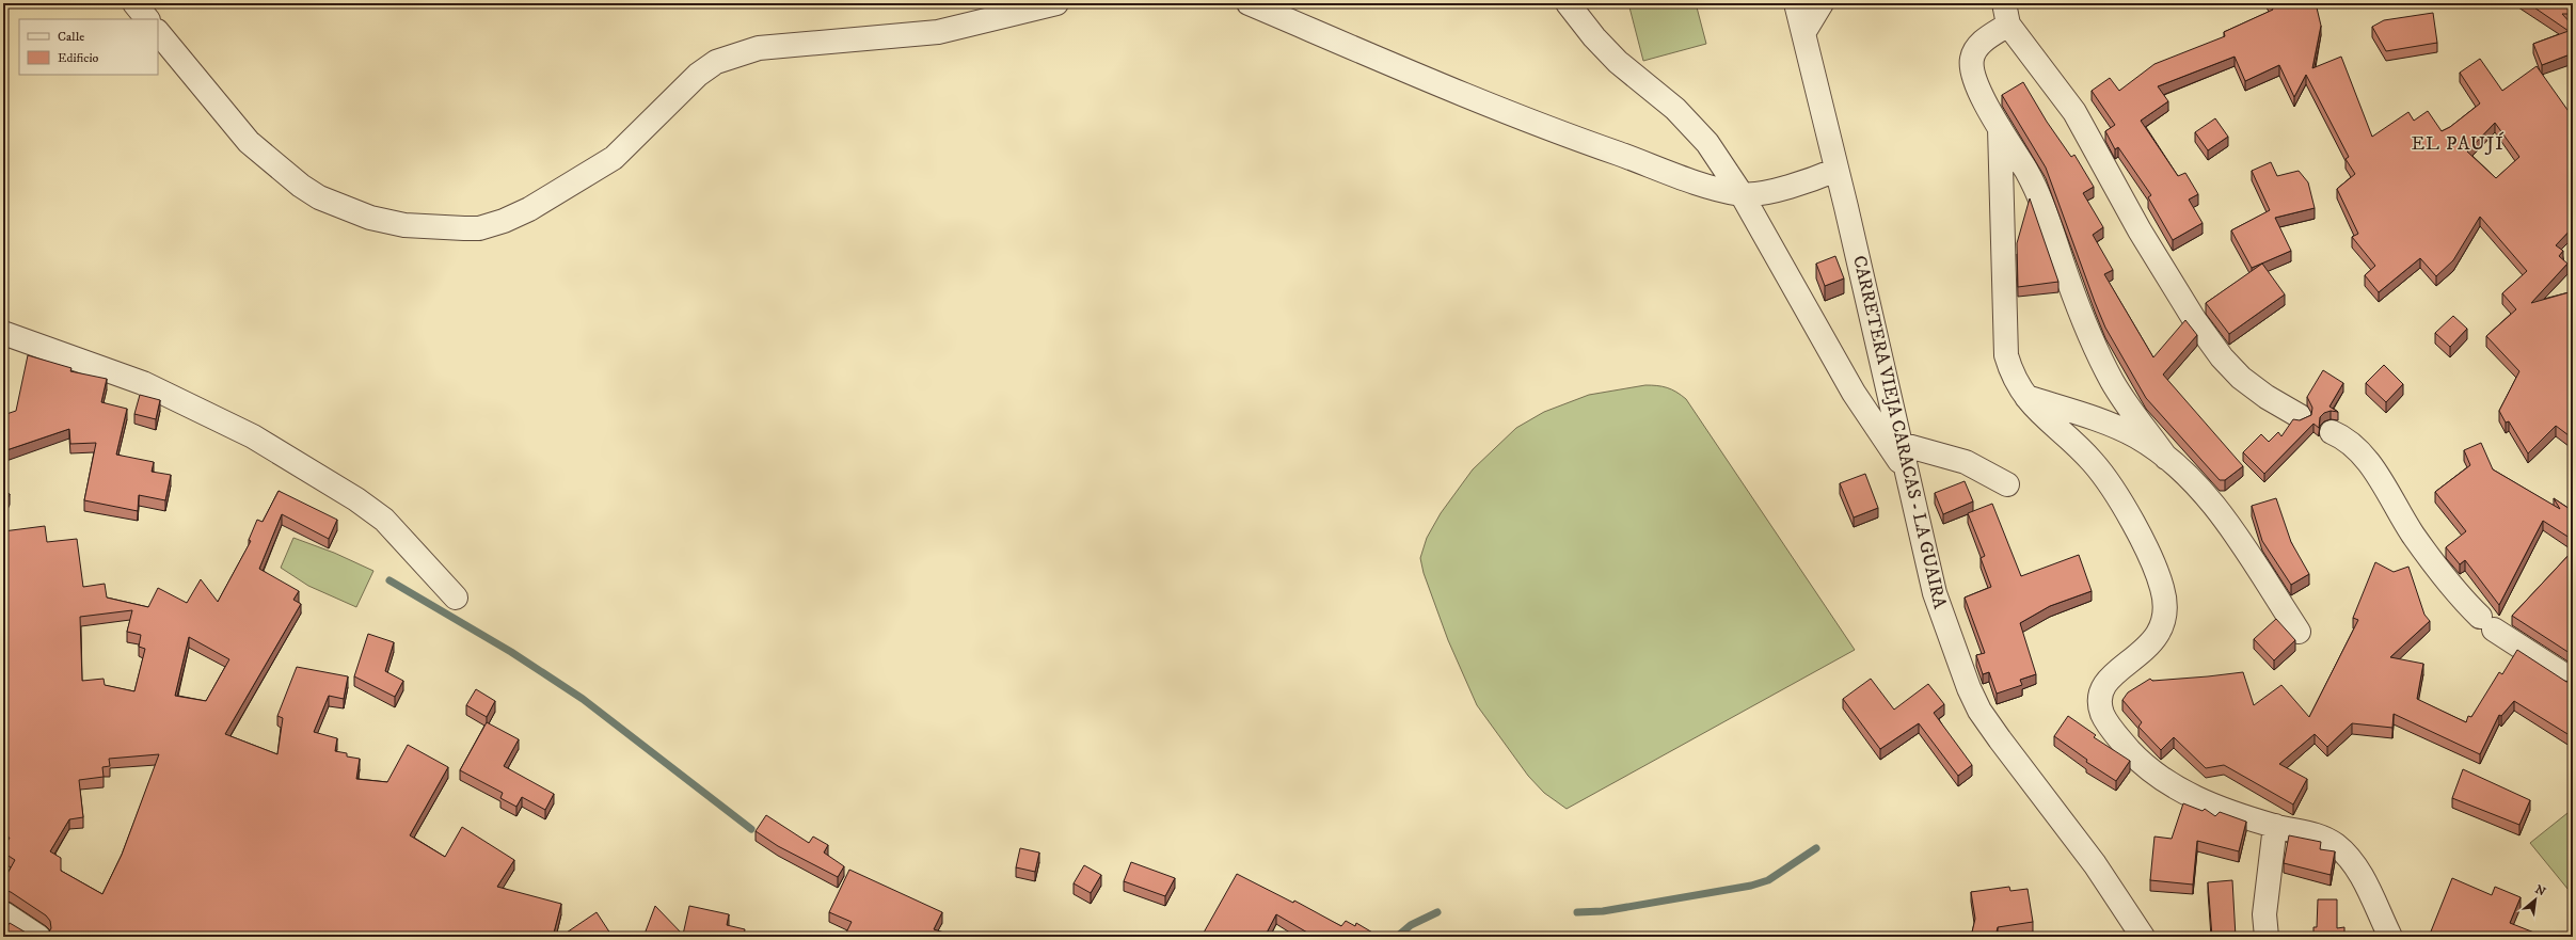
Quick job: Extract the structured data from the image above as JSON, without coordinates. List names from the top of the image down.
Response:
{
  "streets": {
    "street": ["CARRETERA VIEJA CARACAS - LA GUAIRA"]
  },
  "districts": ["EL PAUJÍ"],
  "legend": ["Calle", "Edificio"],
  "north": "top right"
}
